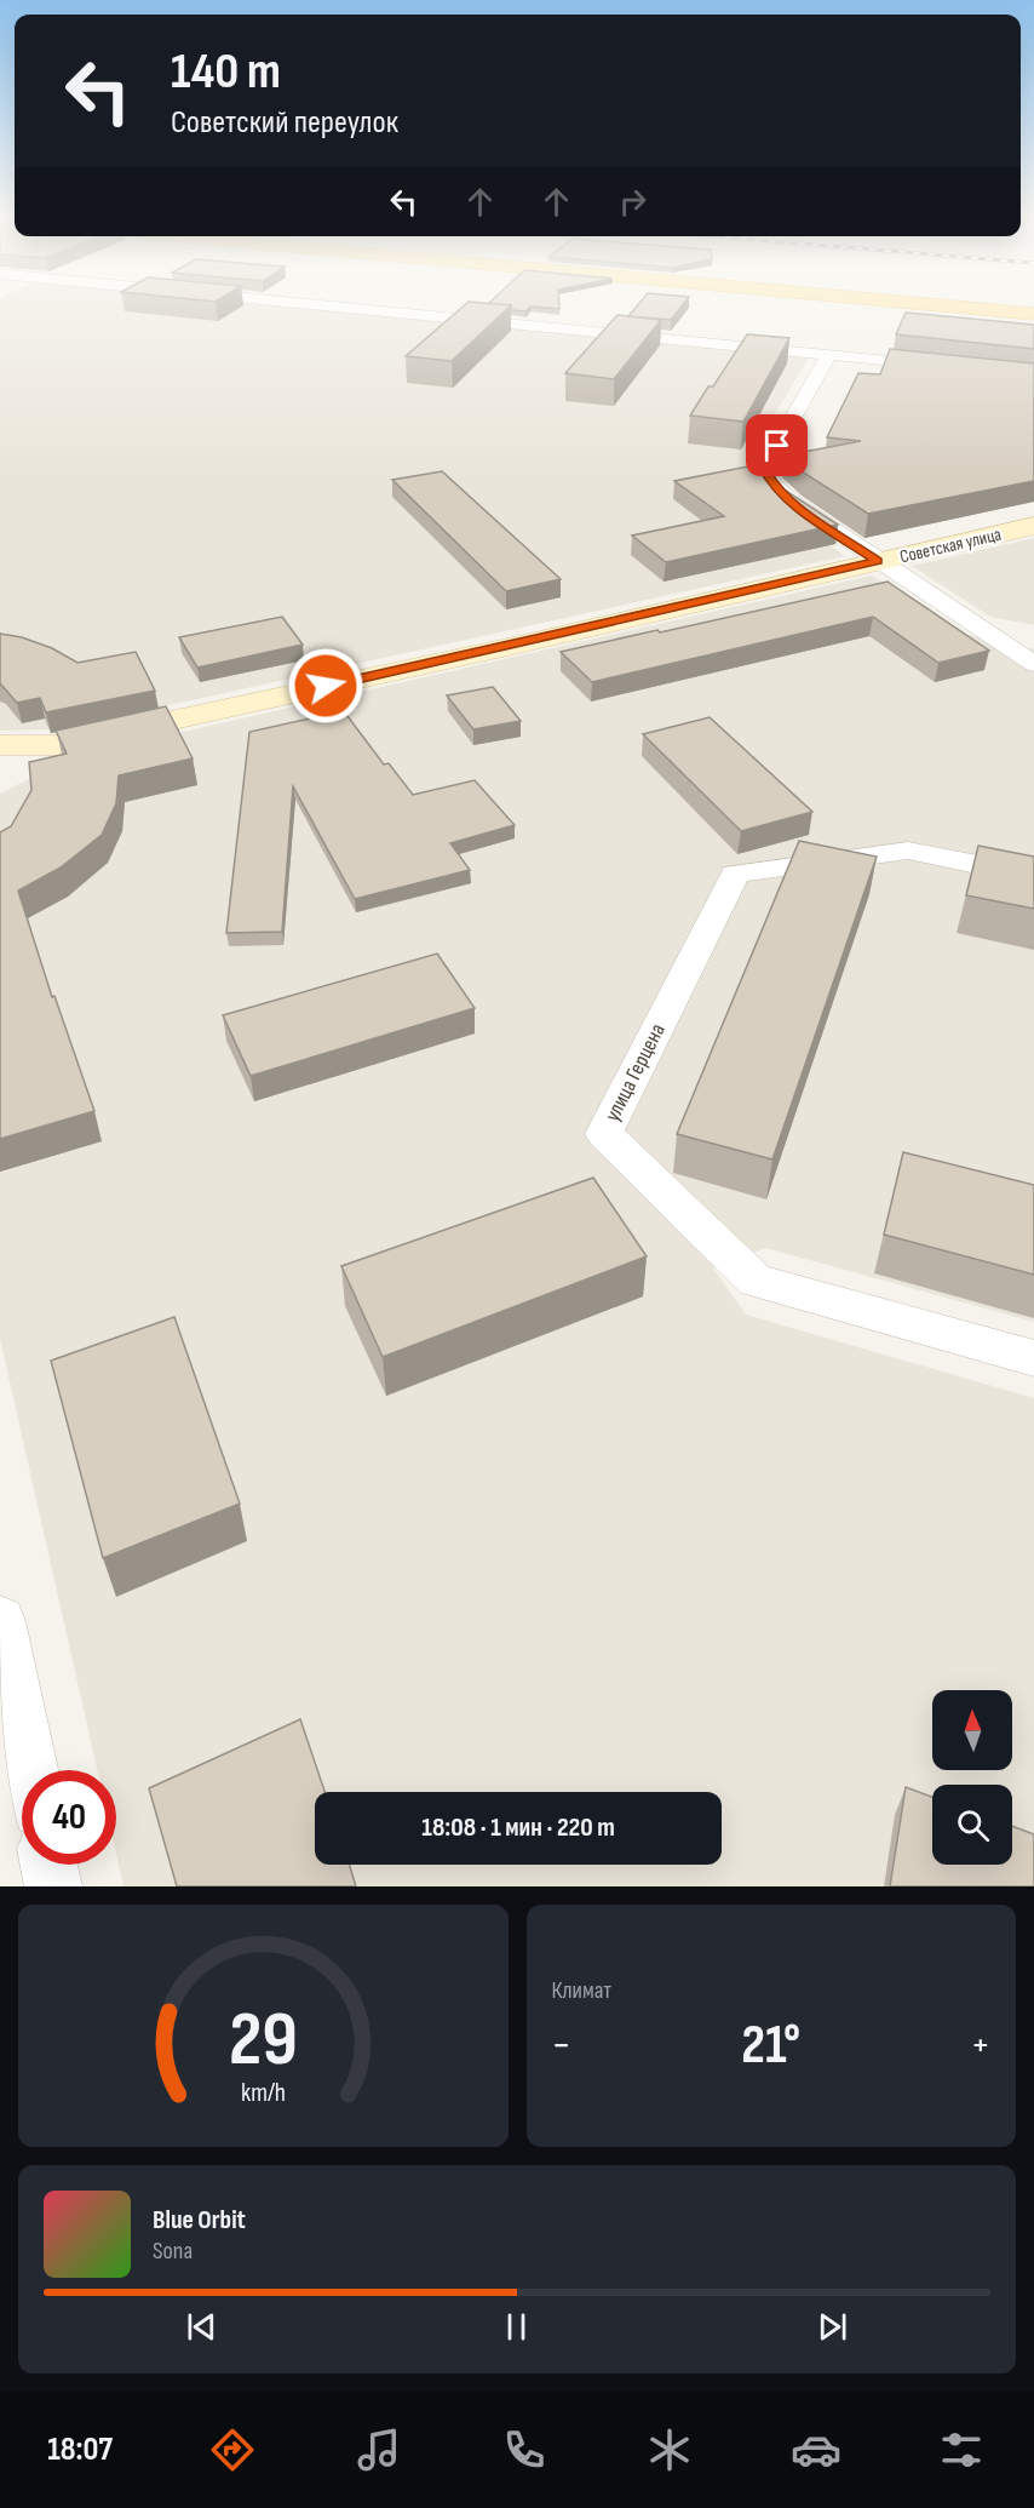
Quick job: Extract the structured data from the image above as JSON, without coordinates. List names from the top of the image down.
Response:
{
  "streets": {
    "street": ["Советская улица", "улица Герцена"]
  },
  "north": "top",
  "page": {
    "turn": ["140 m", "Советский переулок"],
    "limit": "40",
    "trip": "18:08 · 1 мин · 220 m",
    "tile": "Климат",
    "heat": ["−", "21°", "+"],
    "song": ["Blue Orbit", "Sona"],
    "tabs": "18:07",
    "gauge": ["29", "km/h"]
  }
}
